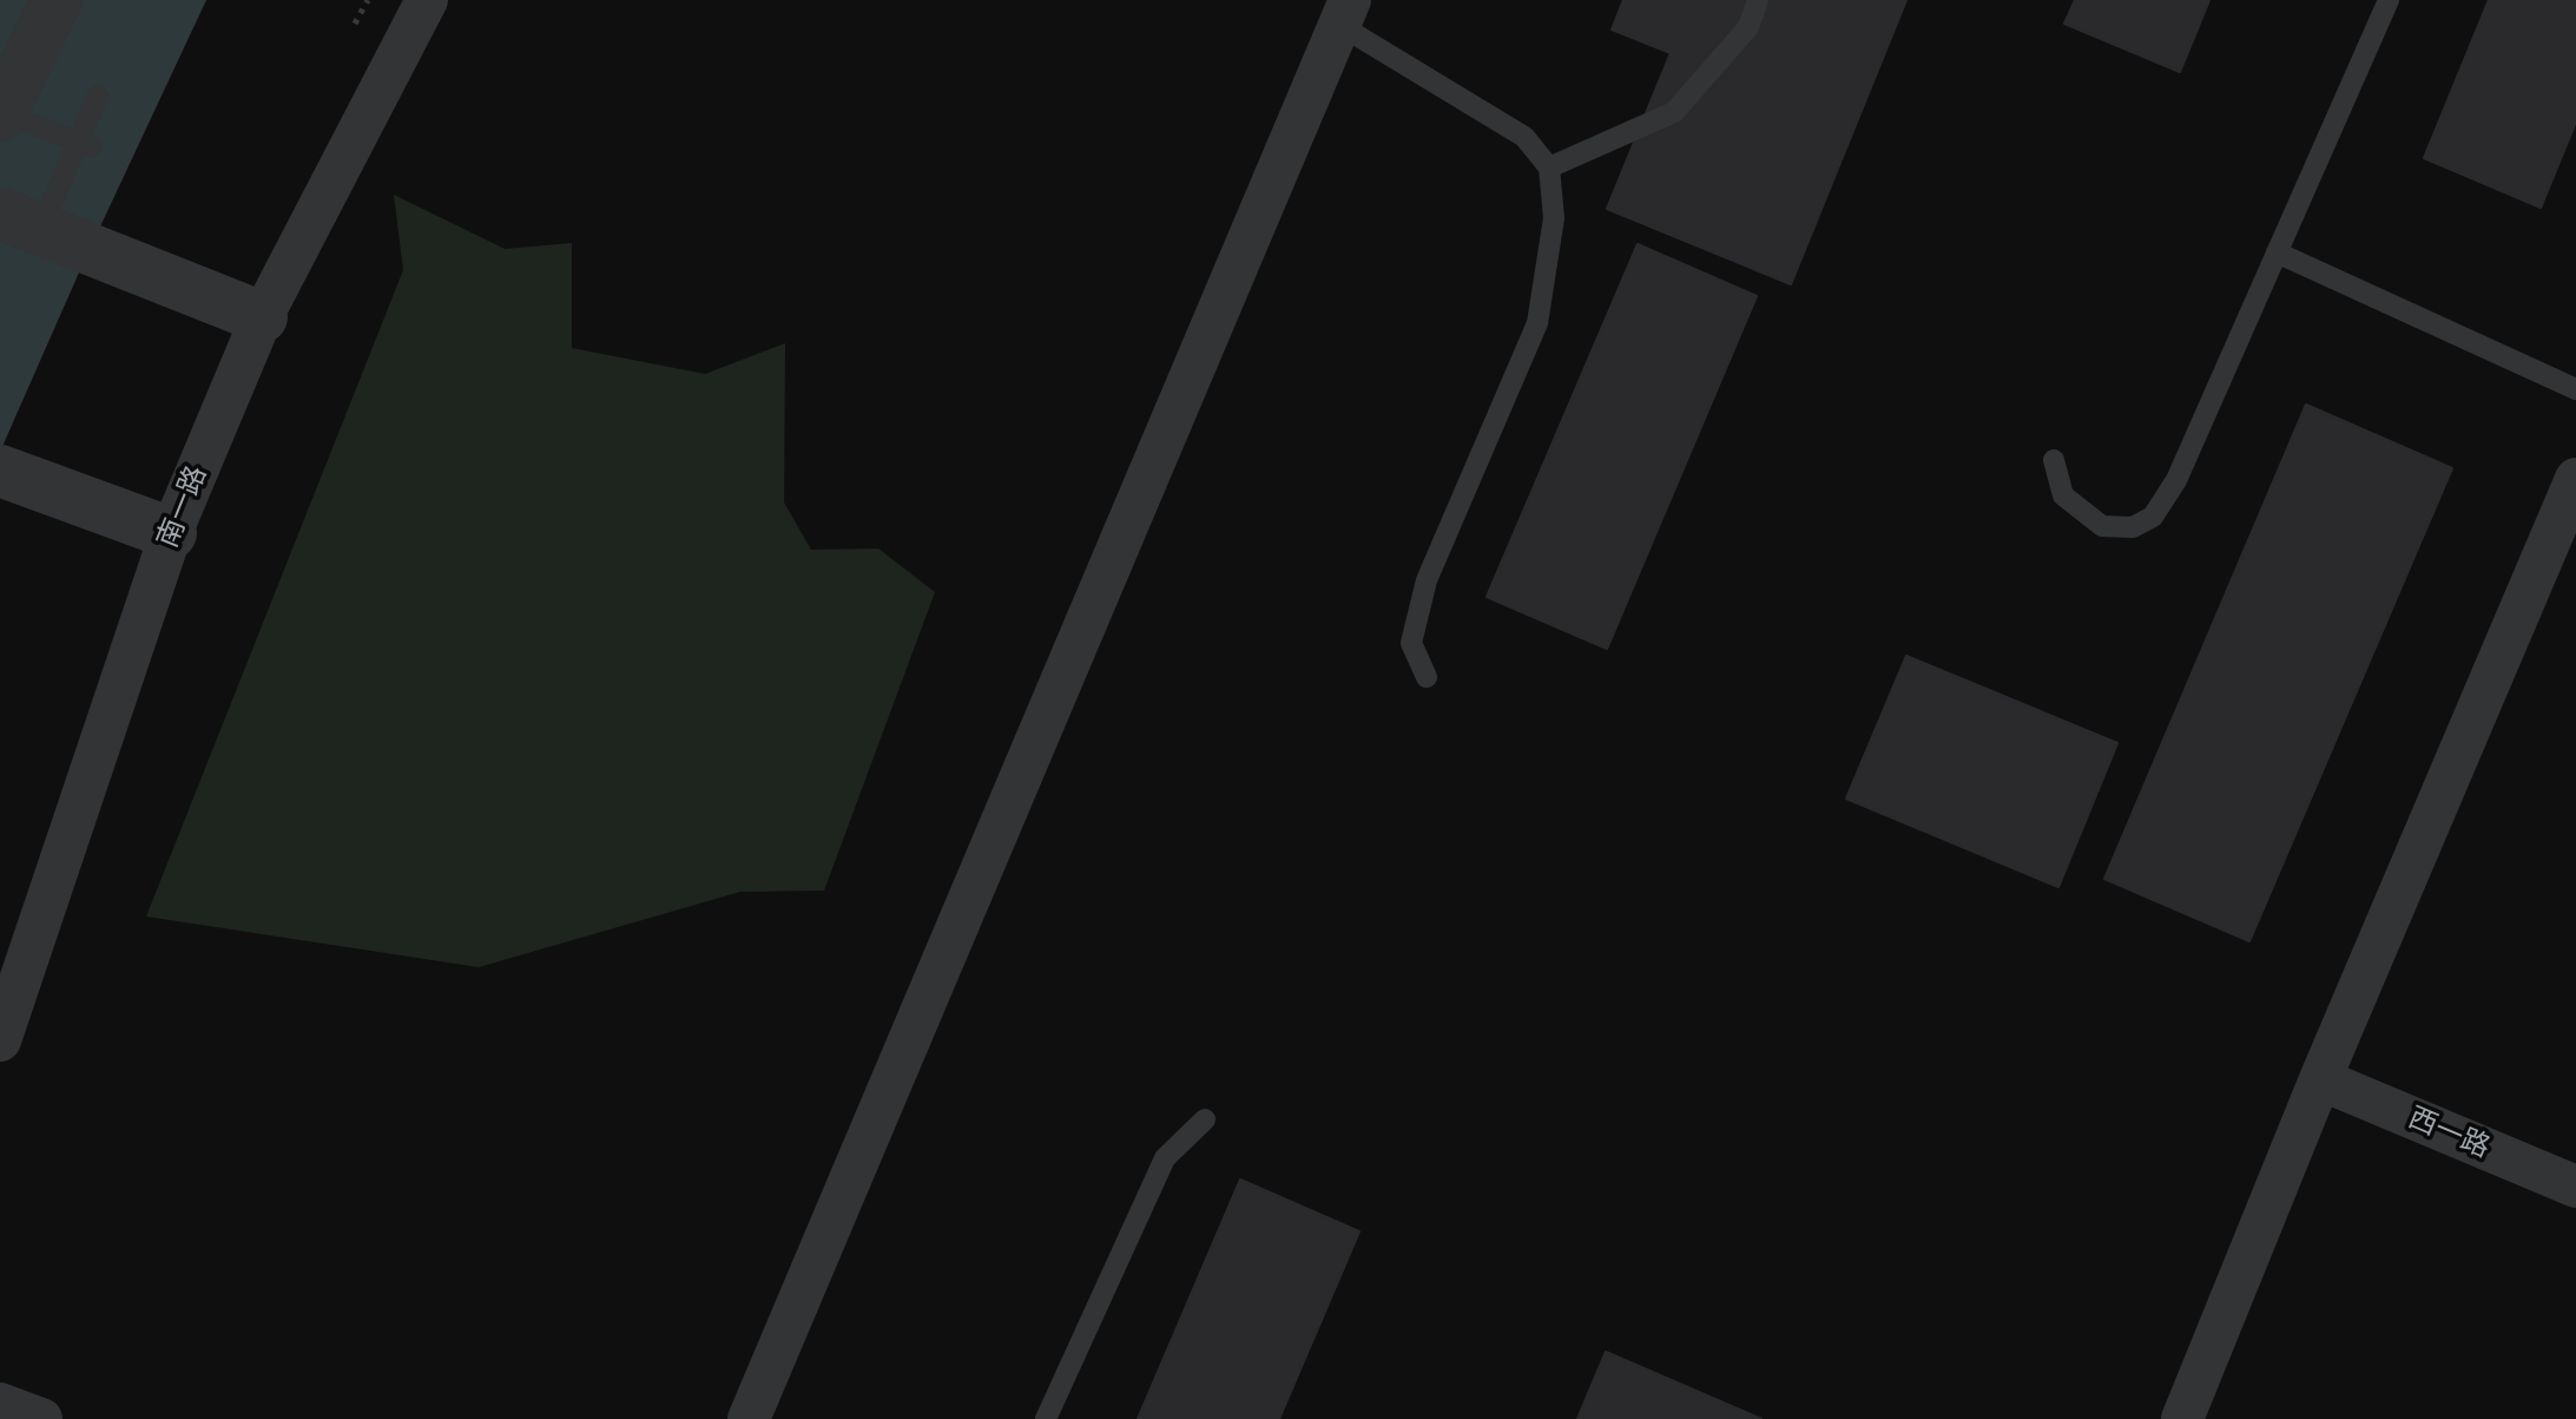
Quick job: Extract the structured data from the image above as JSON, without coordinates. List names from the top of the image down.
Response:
{
  "streets": {
    "street": ["南一路", "西一路"]
  }
}
